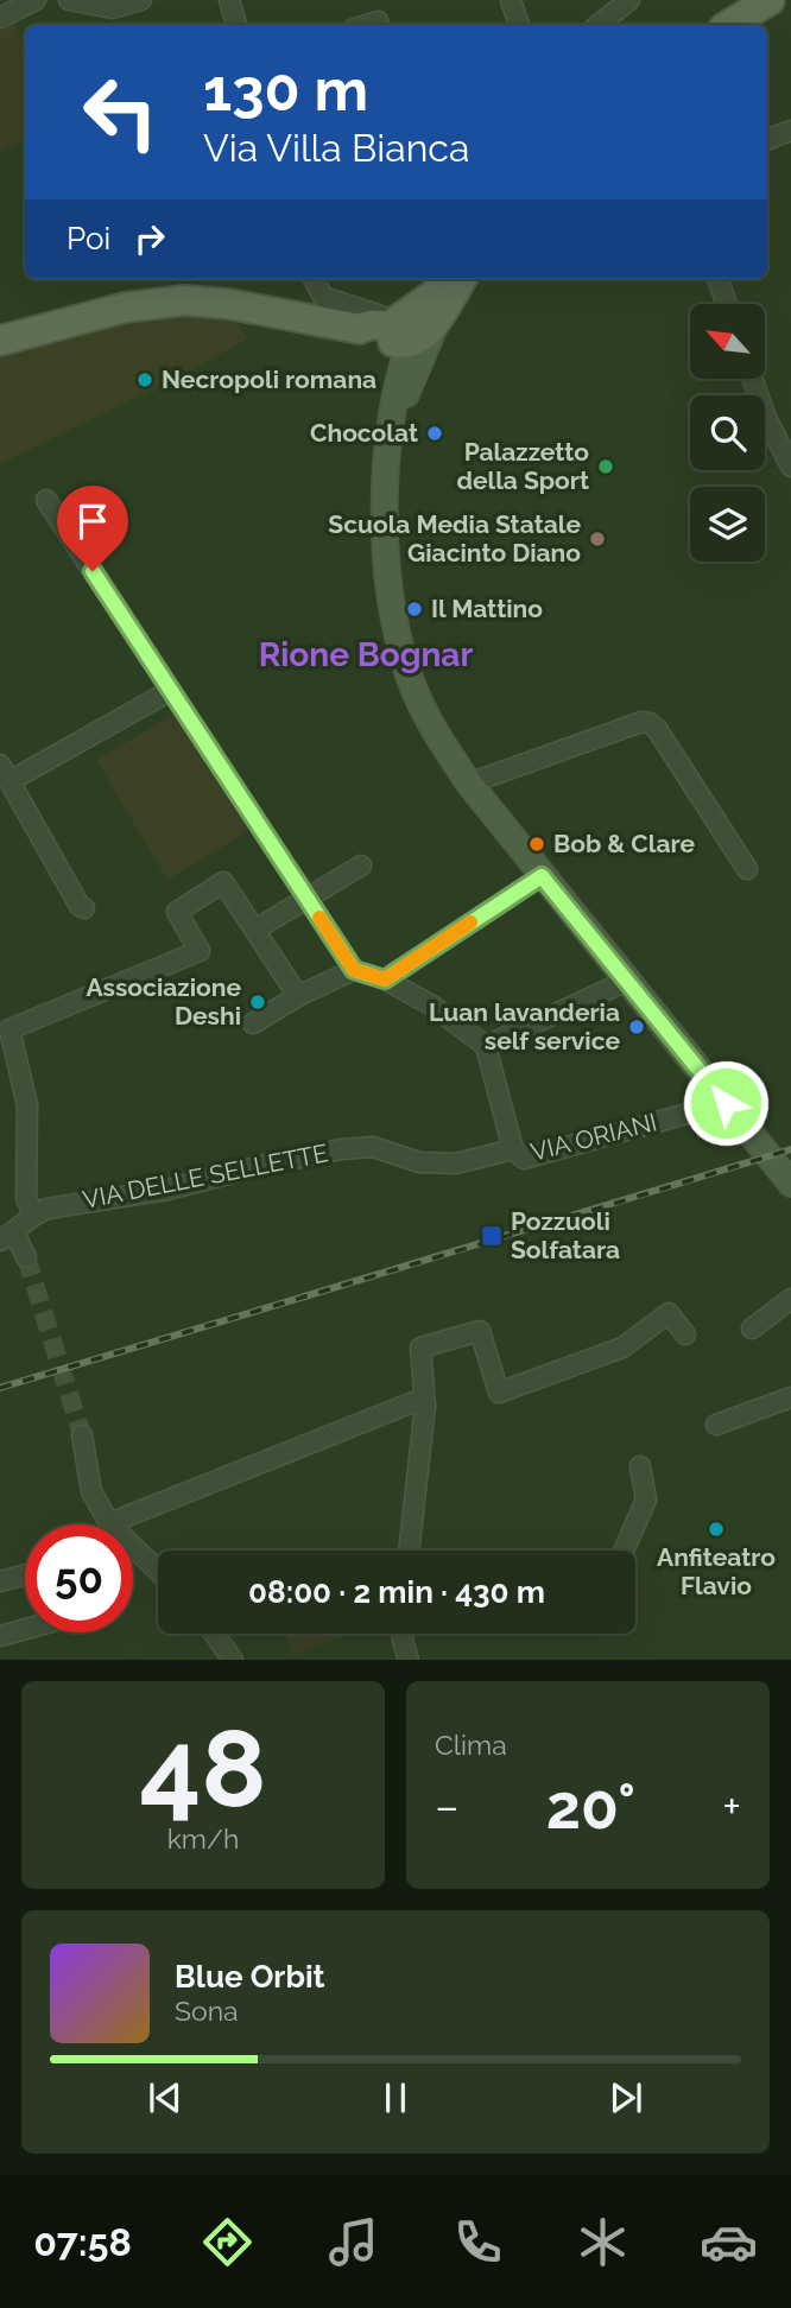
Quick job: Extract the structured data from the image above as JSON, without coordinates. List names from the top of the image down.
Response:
{
  "streets": {
    "street": ["VIA ORIANI", "VIA DELLE SELLETTE"]
  },
  "crossings": [
    ["VIA ORIANI", "VIA DELLE SELLETTE"]
  ],
  "districts": ["Rione Bognar"],
  "places": {
    "other": [
      "Necropoli romana",
      "Chocolat",
      "Palazzetto della Sport",
      "Scuola Media Statale Giacinto Diano",
      "Il Mattino",
      "Bob & Clare",
      "Associazione Deshi",
      "Luan lavanderia self service",
      "Anfiteatro Flavio"
    ],
    "transit": ["Pozzuoli Solfatara"]
  },
  "north": "top left",
  "page": {
    "turn": ["130 m", "Via Villa Bianca"],
    "then": "Poi",
    "limit": "50",
    "trip": "08:00 · 2 min · 430 m",
    "tile": [
      ["48", "km/h"],
      "Clima"
    ],
    "heat": ["−", "20°", "+"],
    "song": ["Blue Orbit", "Sona"],
    "tabs": "07:58"
  }
}
